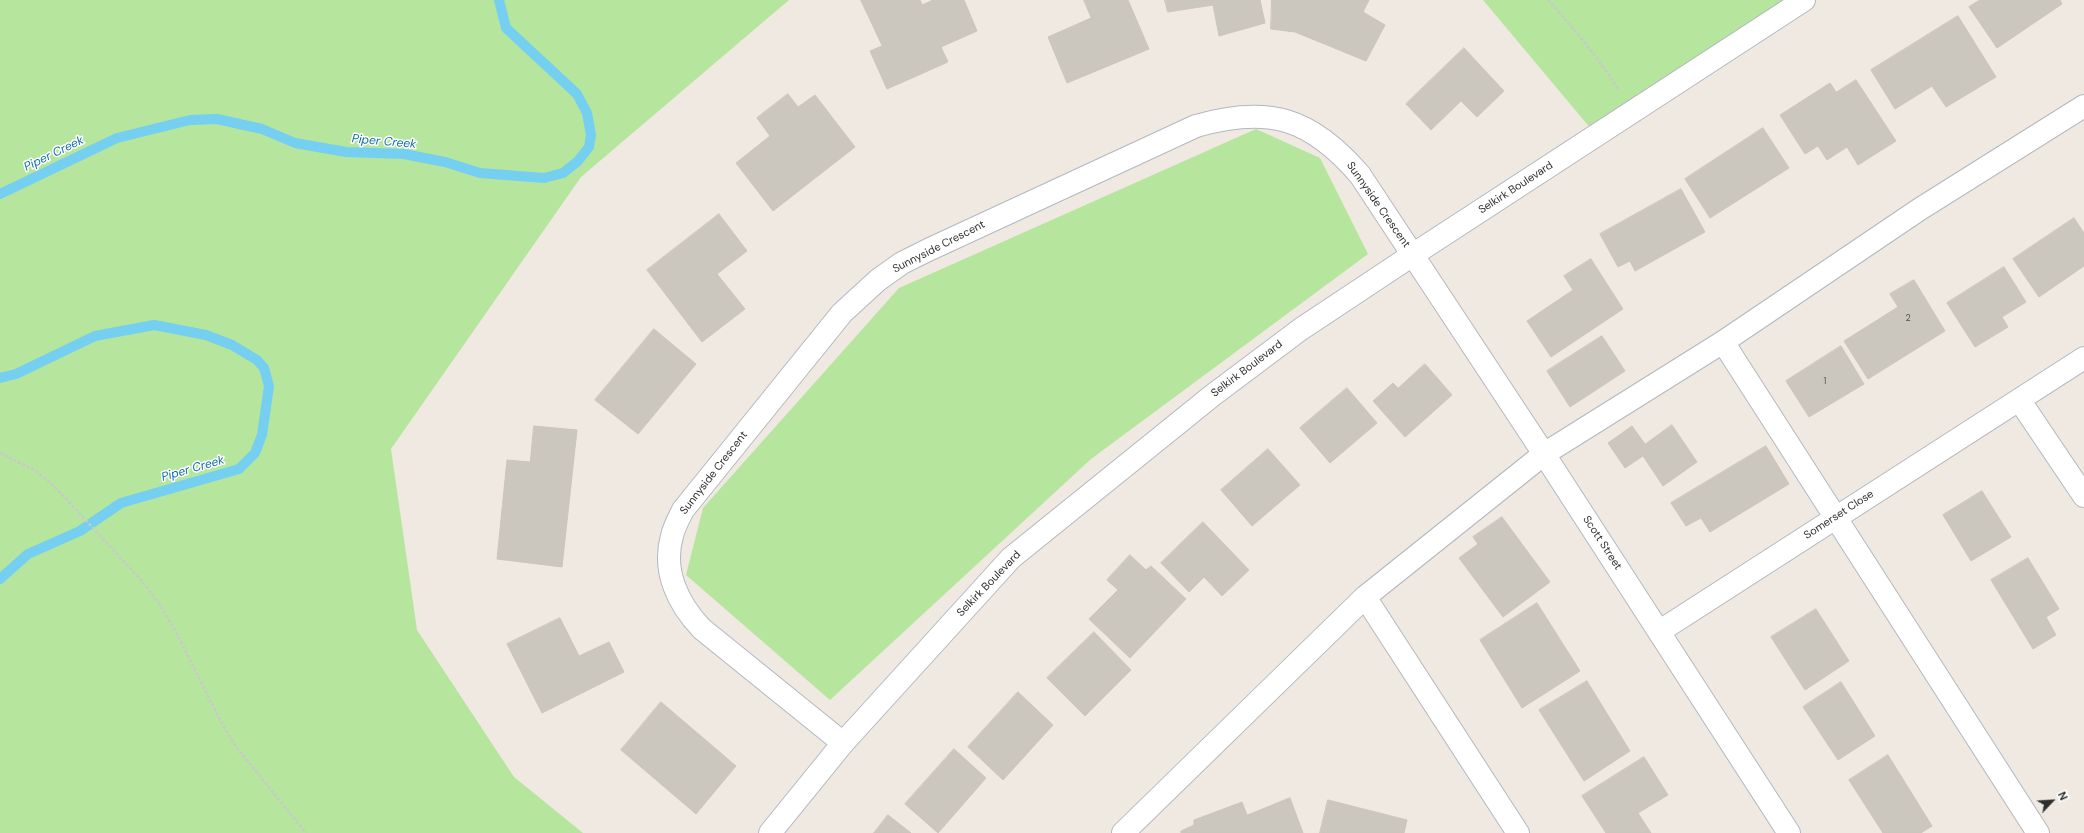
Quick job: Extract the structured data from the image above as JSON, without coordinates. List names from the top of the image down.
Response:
{
  "streets": {
    "street": [
      "Selkirk Boulevard",
      "Sunnyside Crescent",
      "Somerset Close",
      "Scott Street"
    ]
  },
  "crossings": [
    ["Selkirk Boulevard", "Sunnyside Crescent"],
    ["Selkirk Boulevard", "Scott Street"],
    ["Sunnyside Crescent", "Scott Street"],
    ["Somerset Close", "Scott Street"]
  ],
  "water": ["Piper Creek"],
  "house_numbers": ["2", "1"],
  "north": "top right"
}
